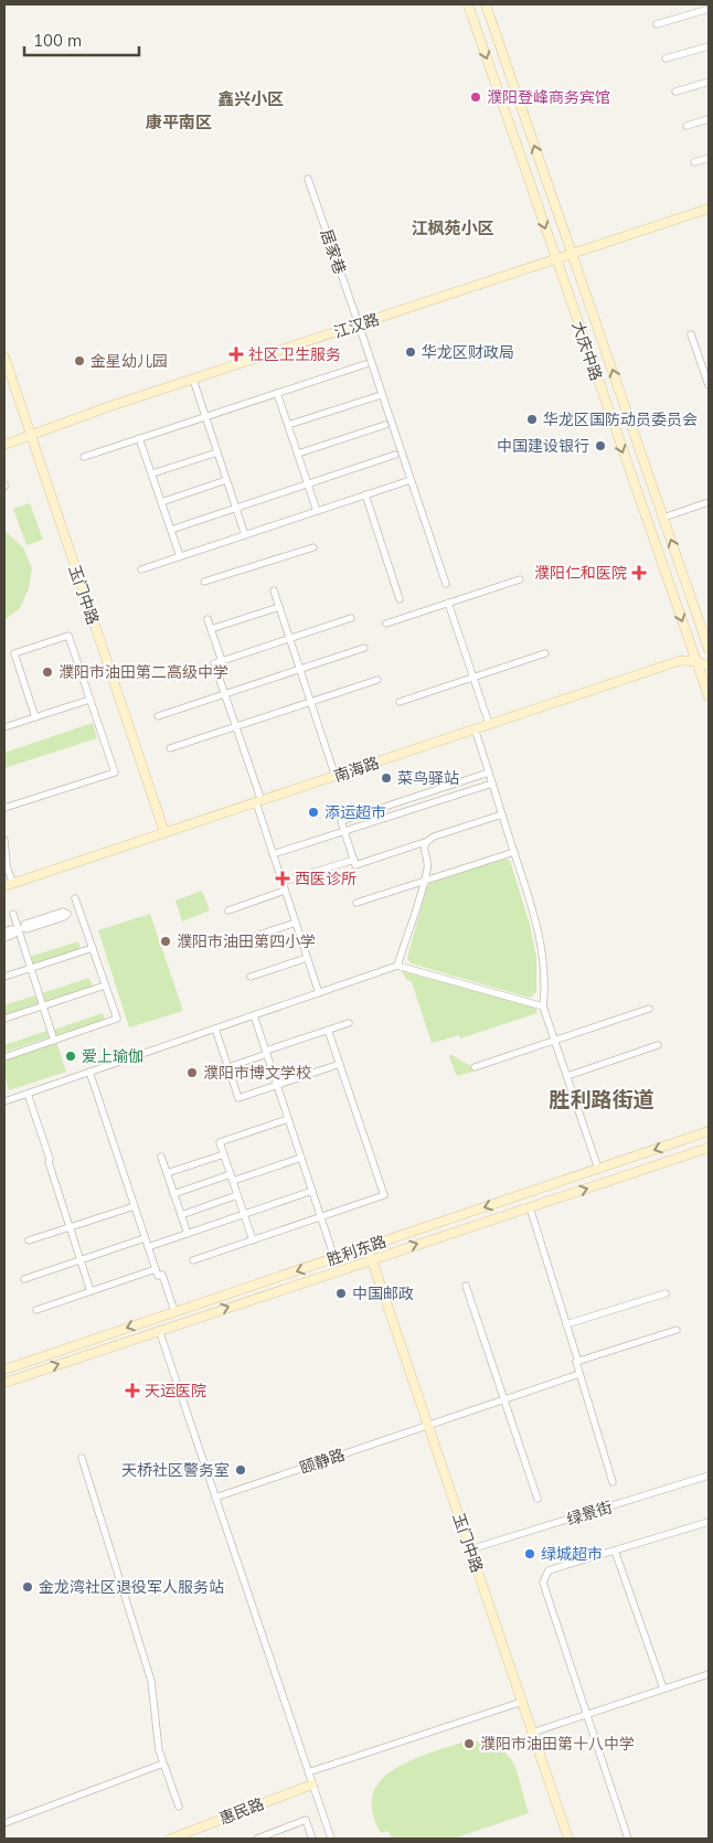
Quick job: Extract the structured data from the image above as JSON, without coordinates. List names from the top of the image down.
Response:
{
  "streets": {
    "main road": [
      "江汉路",
      "大庆中路",
      "玉门中路",
      "南海路",
      "胜利东路",
      "惠民路"
    ],
    "street": ["居家巷", "颐静路", "绿景街"]
  },
  "crossings": [
    ["居家巷", "江汉路"],
    ["江汉路", "大庆中路"],
    ["江汉路", "玉门中路"],
    ["大庆中路", "南海路"],
    ["玉门中路", "南海路"],
    ["玉门中路", "胜利东路"],
    ["玉门中路", "颐静路"],
    ["玉门中路", "绿景街"]
  ],
  "districts": [
    "鑫兴小区",
    "康平南区",
    "江枫苑小区",
    "胜利路街道"
  ],
  "places": {
    "other": [
      "濮阳登峰商务宾馆",
      "华龙区财政局",
      "金星幼儿园",
      "华龙区国防动员委员会",
      "中国建设银行",
      "濮阳市油田第二高级中学",
      "菜鸟驿站",
      "添运超市",
      "濮阳市油田第四小学",
      "爱上瑜伽",
      "濮阳市博文学校",
      "中国邮政",
      "天桥社区警务室",
      "绿城超市",
      "金龙湾社区退役军人服务站",
      "濮阳市油田第十八中学"
    ],
    "health": [
      "社区卫生服务",
      "濮阳仁和医院",
      "西医诊所",
      "天运医院"
    ]
  },
  "scale_bar": "100 m"
}
